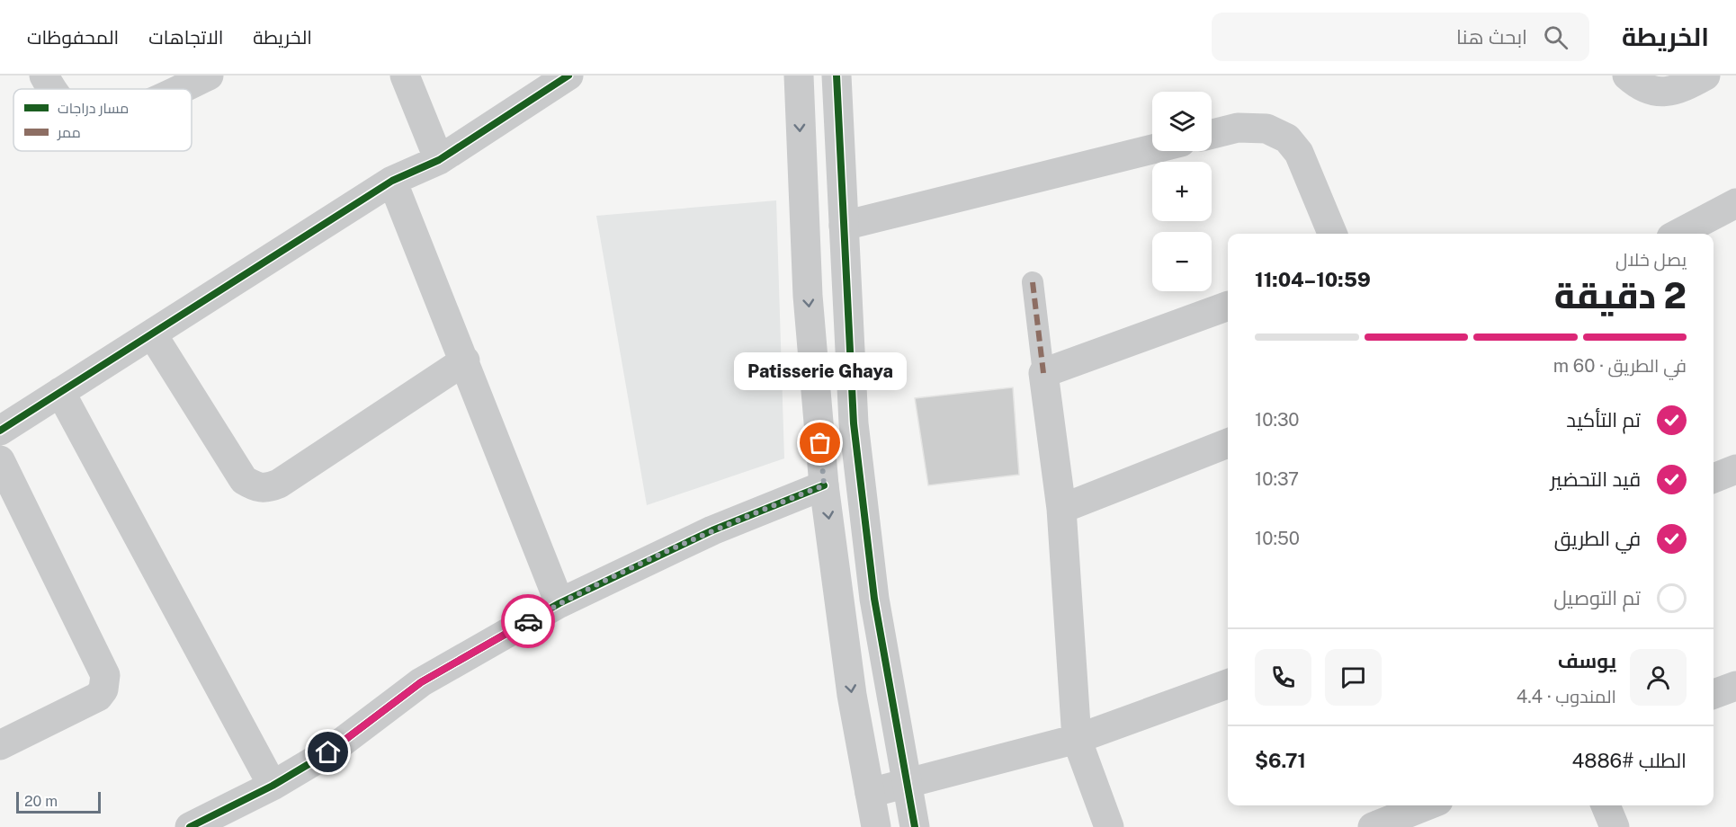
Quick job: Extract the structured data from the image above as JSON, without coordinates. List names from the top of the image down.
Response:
{
  "places": ["Patisserie Ghaya"],
  "legend": ["مسار دراجات", "ممر"],
  "scale_bar": "20 m",
  "page": {
    "header": "الخريطة",
    "search": "ابحث هنا",
    "nav": ["الخريطة", "الاتجاهات", "المحفوظات"],
    "map_buttons": ["+", "−"],
    "heading": ["2 دقيقة", "يصل خلال", "10:59–11:04"],
    "panel": [
      "يوسف",
      "المندوب · 4.4",
      "الطلب #4886",
      "$6.71"
    ],
    "bar": "في الطريق · 60 m",
    "bubble": "Patisserie Ghaya",
    "list": [
      ["تم التأكيد", "10:30"],
      ["قيد التحضير", "10:37"],
      ["في الطريق", "10:50"],
      "تم التوصيل"
    ],
    "scale": "20 m"
  }
}
